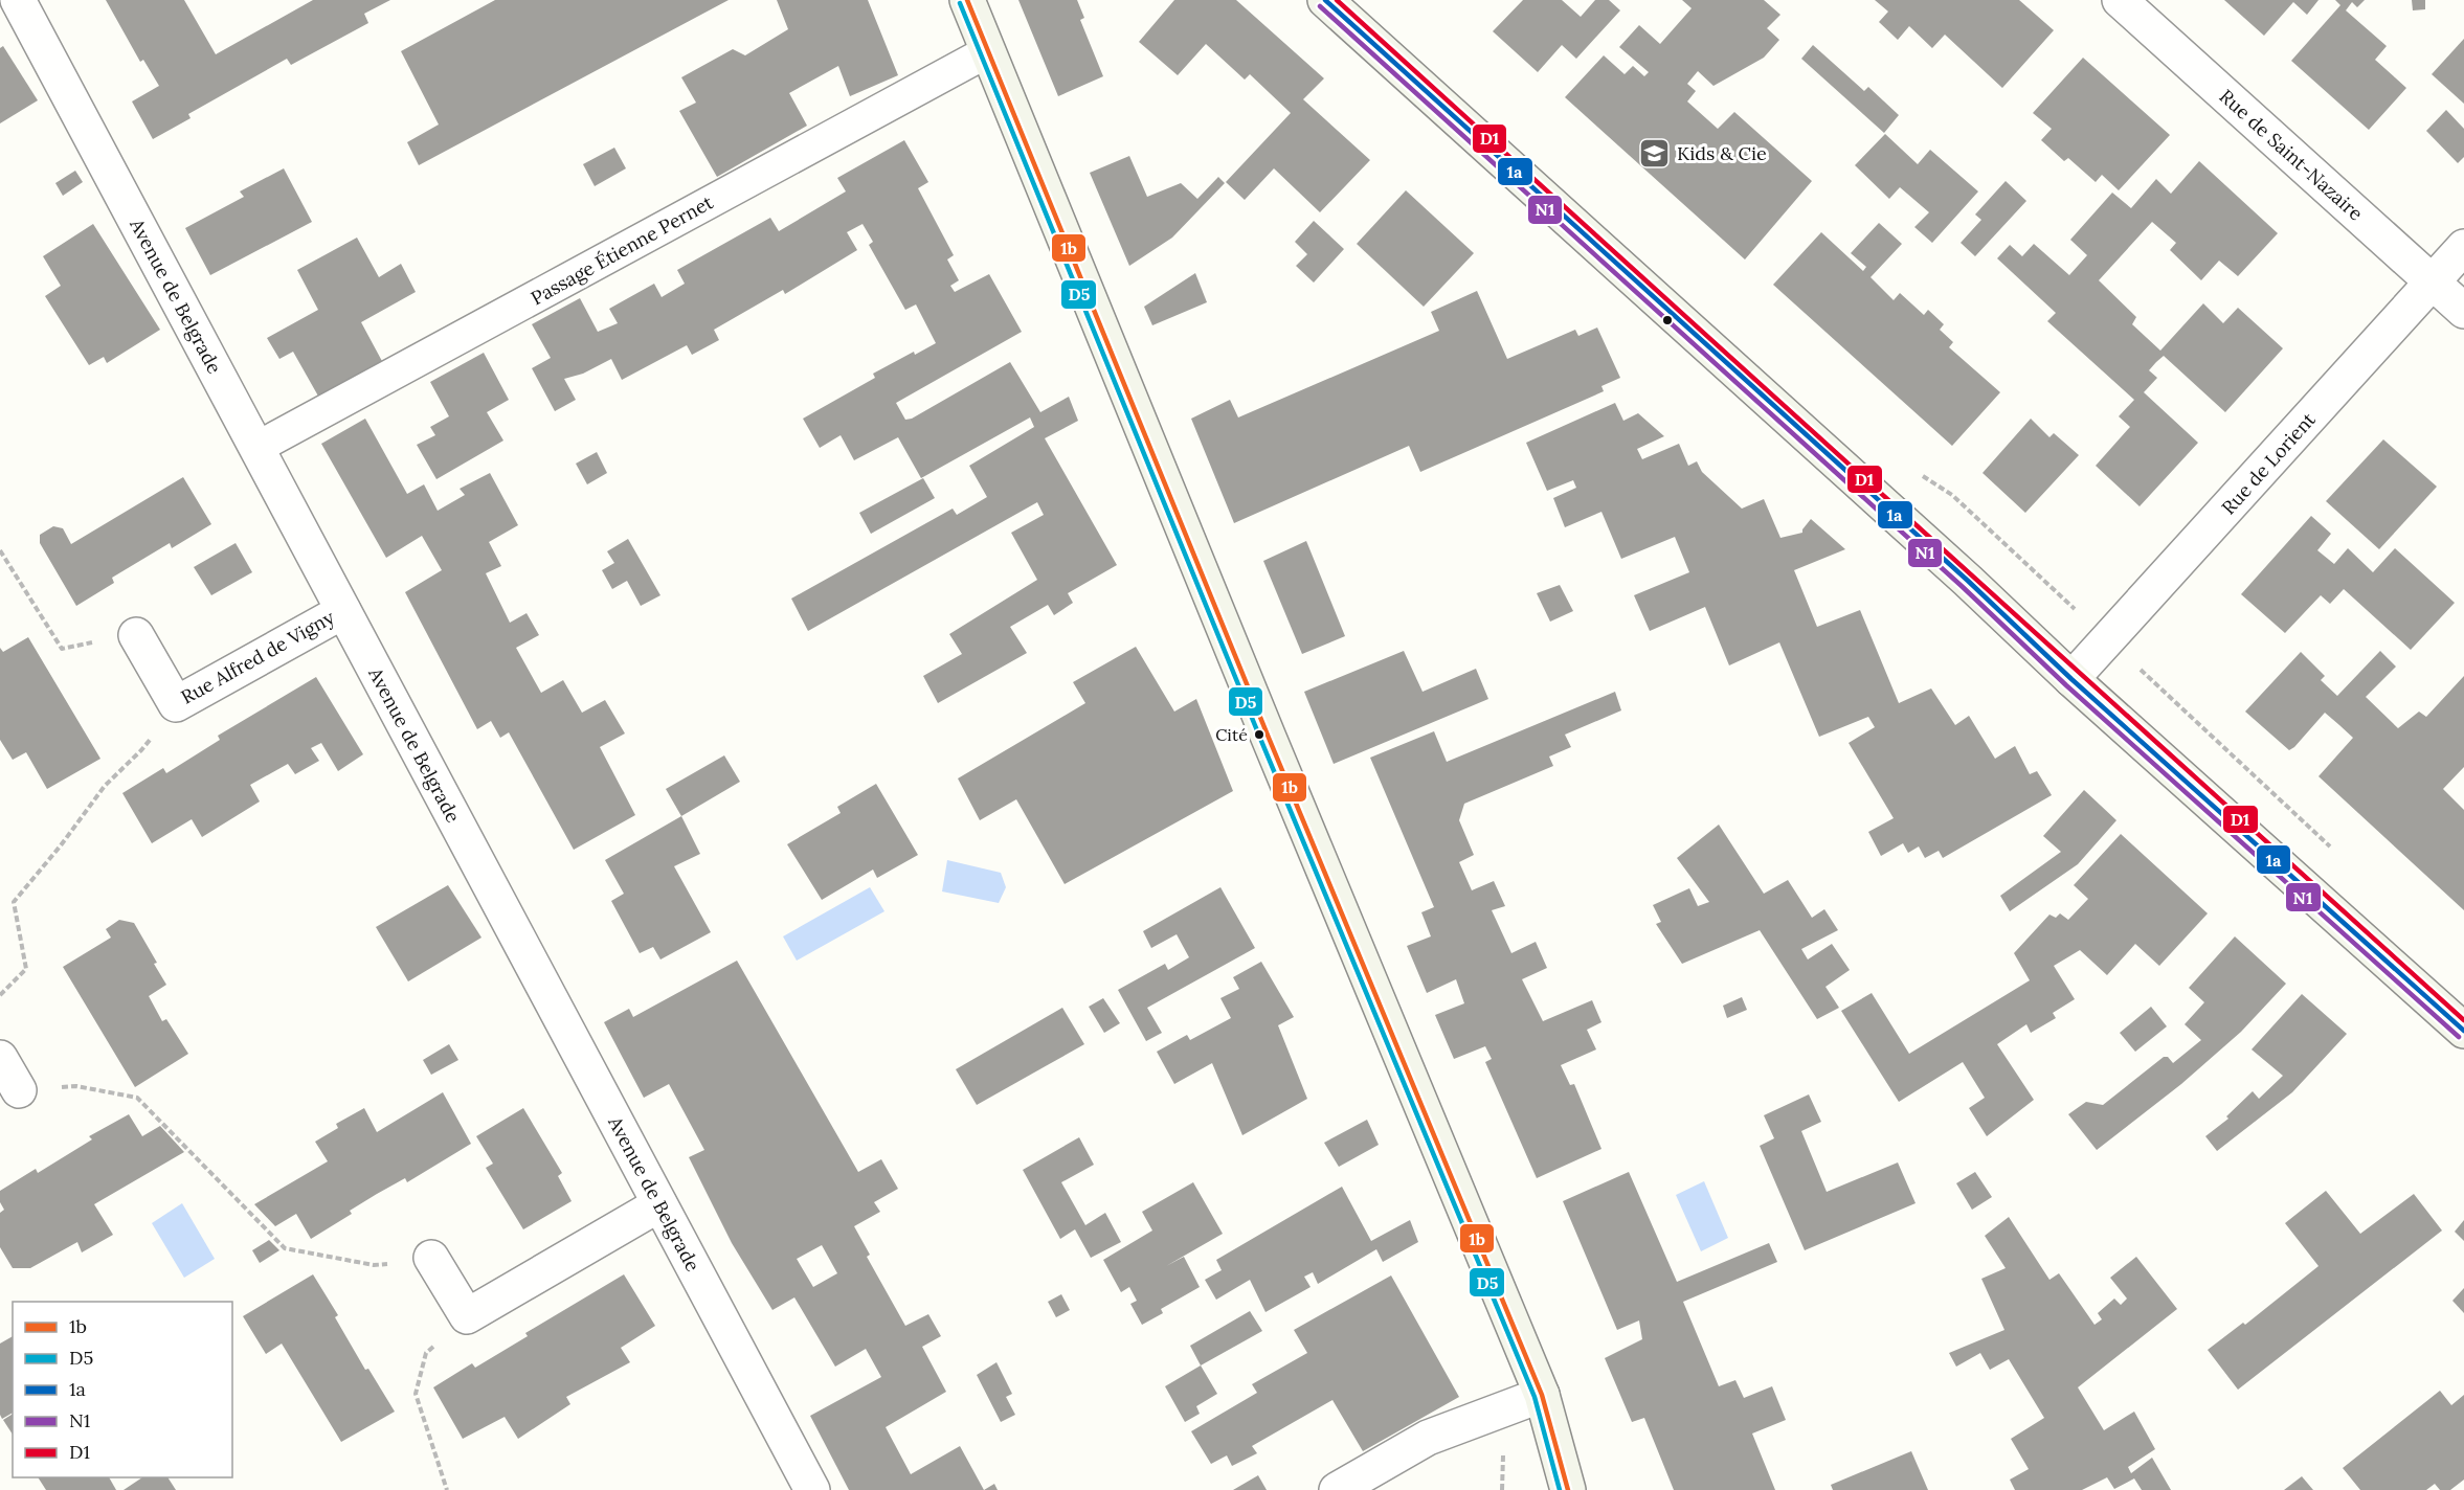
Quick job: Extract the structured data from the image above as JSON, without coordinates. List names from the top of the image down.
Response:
{
  "streets": {
    "street": [
      "Rue de Saint-Nazaire",
      "Avenue de Belgrade",
      "Rue de Lorient",
      "Rue Alfred de Vigny"
    ],
    "lane": ["Passage Étienne Pernet"]
  },
  "crossings": [
    ["Rue de Saint-Nazaire", "Rue de Lorient"],
    ["Passage Étienne Pernet", "Avenue de Belgrade"],
    ["Avenue de Belgrade", "Rue Alfred de Vigny"]
  ],
  "places": {
    "school or university": ["Kids & Cie"],
    "other": ["Cité"]
  },
  "lines": [
    "transit line 1b",
    "transit line 1a",
    "transit line D1",
    "transit line D5",
    "transit line N1"
  ],
  "legend": [
    "1b",
    "D5",
    "1a",
    "N1",
    "D1"
  ]
}
